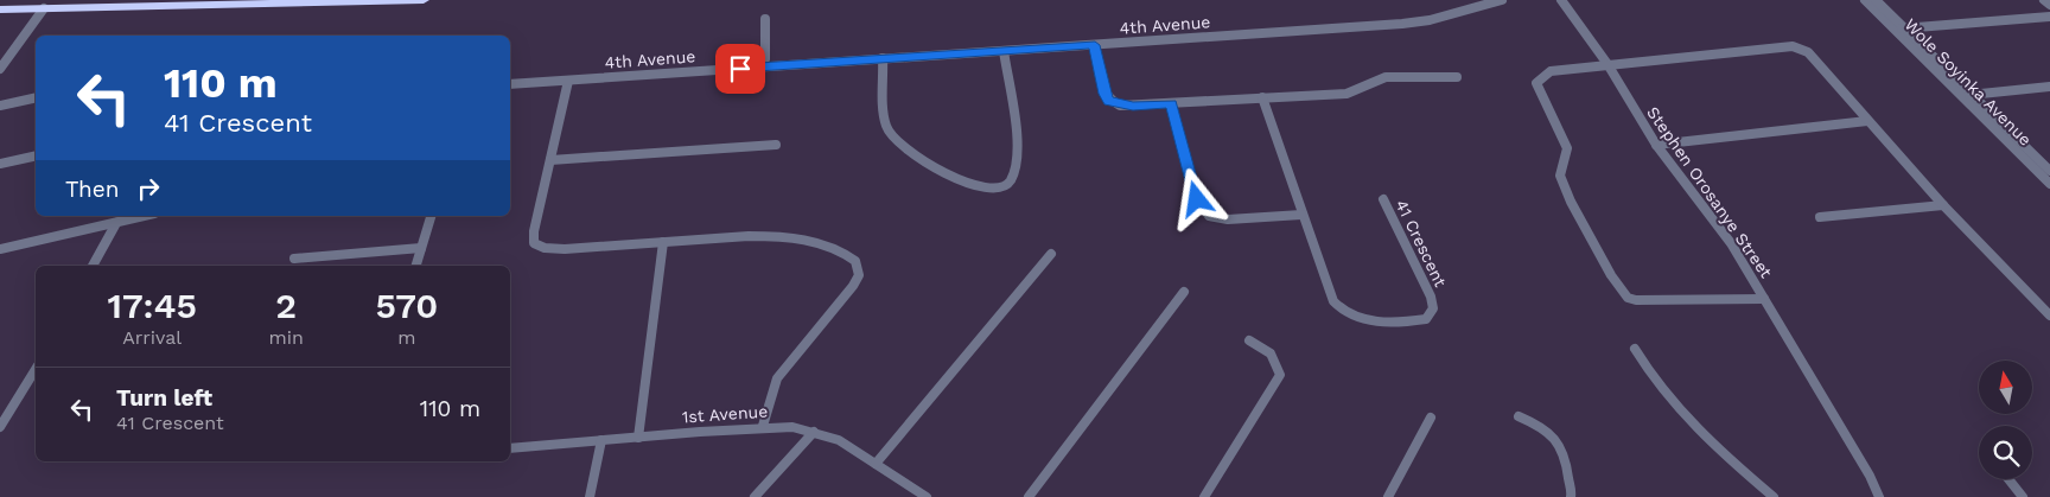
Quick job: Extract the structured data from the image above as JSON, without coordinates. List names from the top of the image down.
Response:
{
  "streets": {
    "street": [
      "4th Avenue",
      "Wole Soyinka Avenue",
      "Stephen Orosanye Street",
      "41 Crescent",
      "1st Avenue"
    ]
  },
  "north": "top",
  "page": {
    "turn": ["110 m", "41 Crescent"],
    "then": "Then",
    "eta": [
      "17:45",
      "Arrival",
      "2",
      "min",
      "570",
      "m"
    ],
    "list": [
      {
        "name": "Turn left",
        "note": "41 Crescent",
        "value": "110 m"
      }
    ]
  }
}
